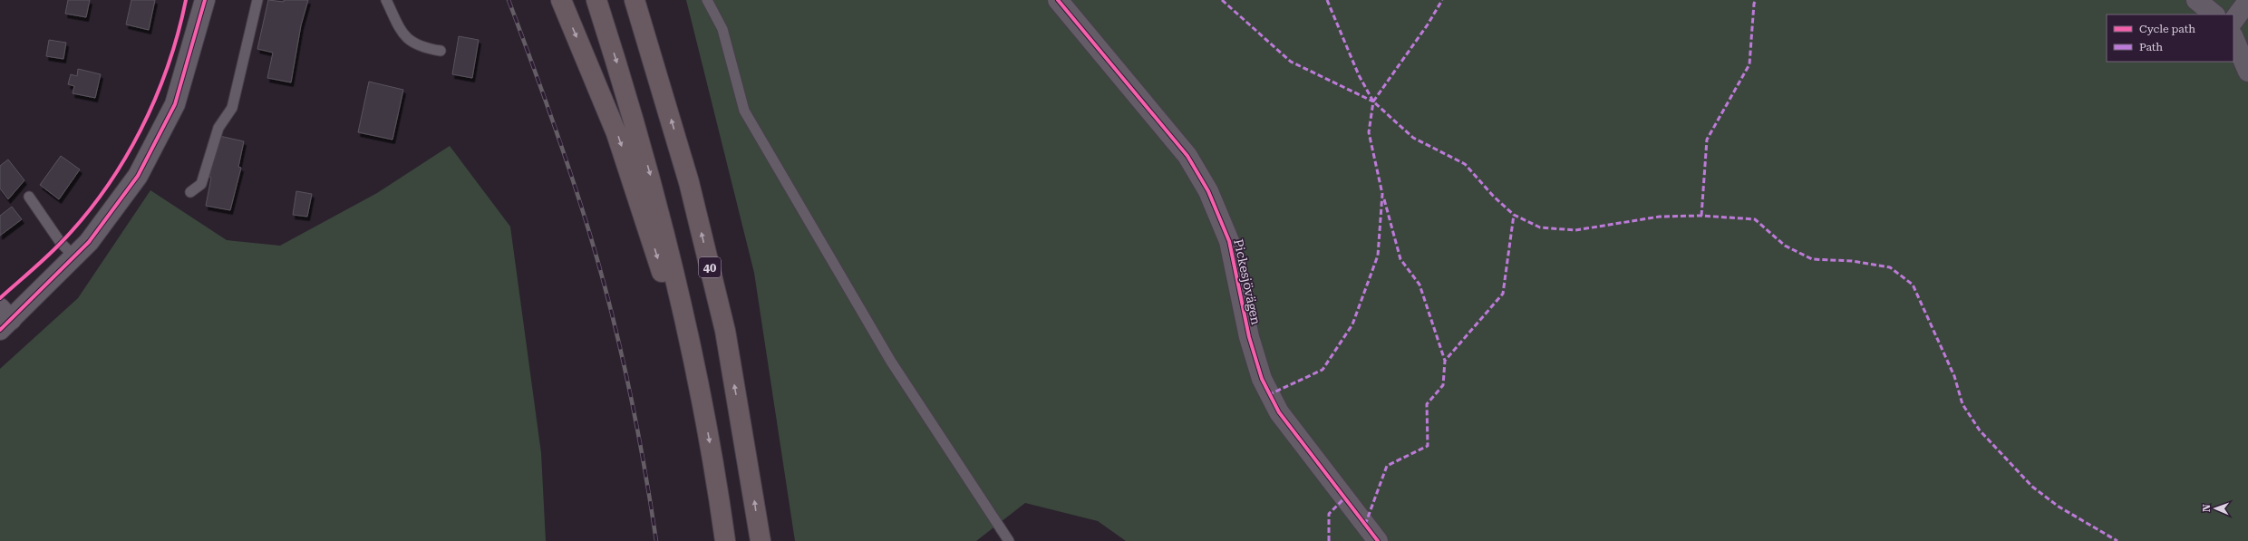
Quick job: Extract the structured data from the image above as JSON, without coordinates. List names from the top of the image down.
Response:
{
  "streets": {
    "highway": ["40"],
    "street": ["Pickesjövägen"]
  },
  "legend": ["Cycle path", "Path"],
  "north": "left"
}
